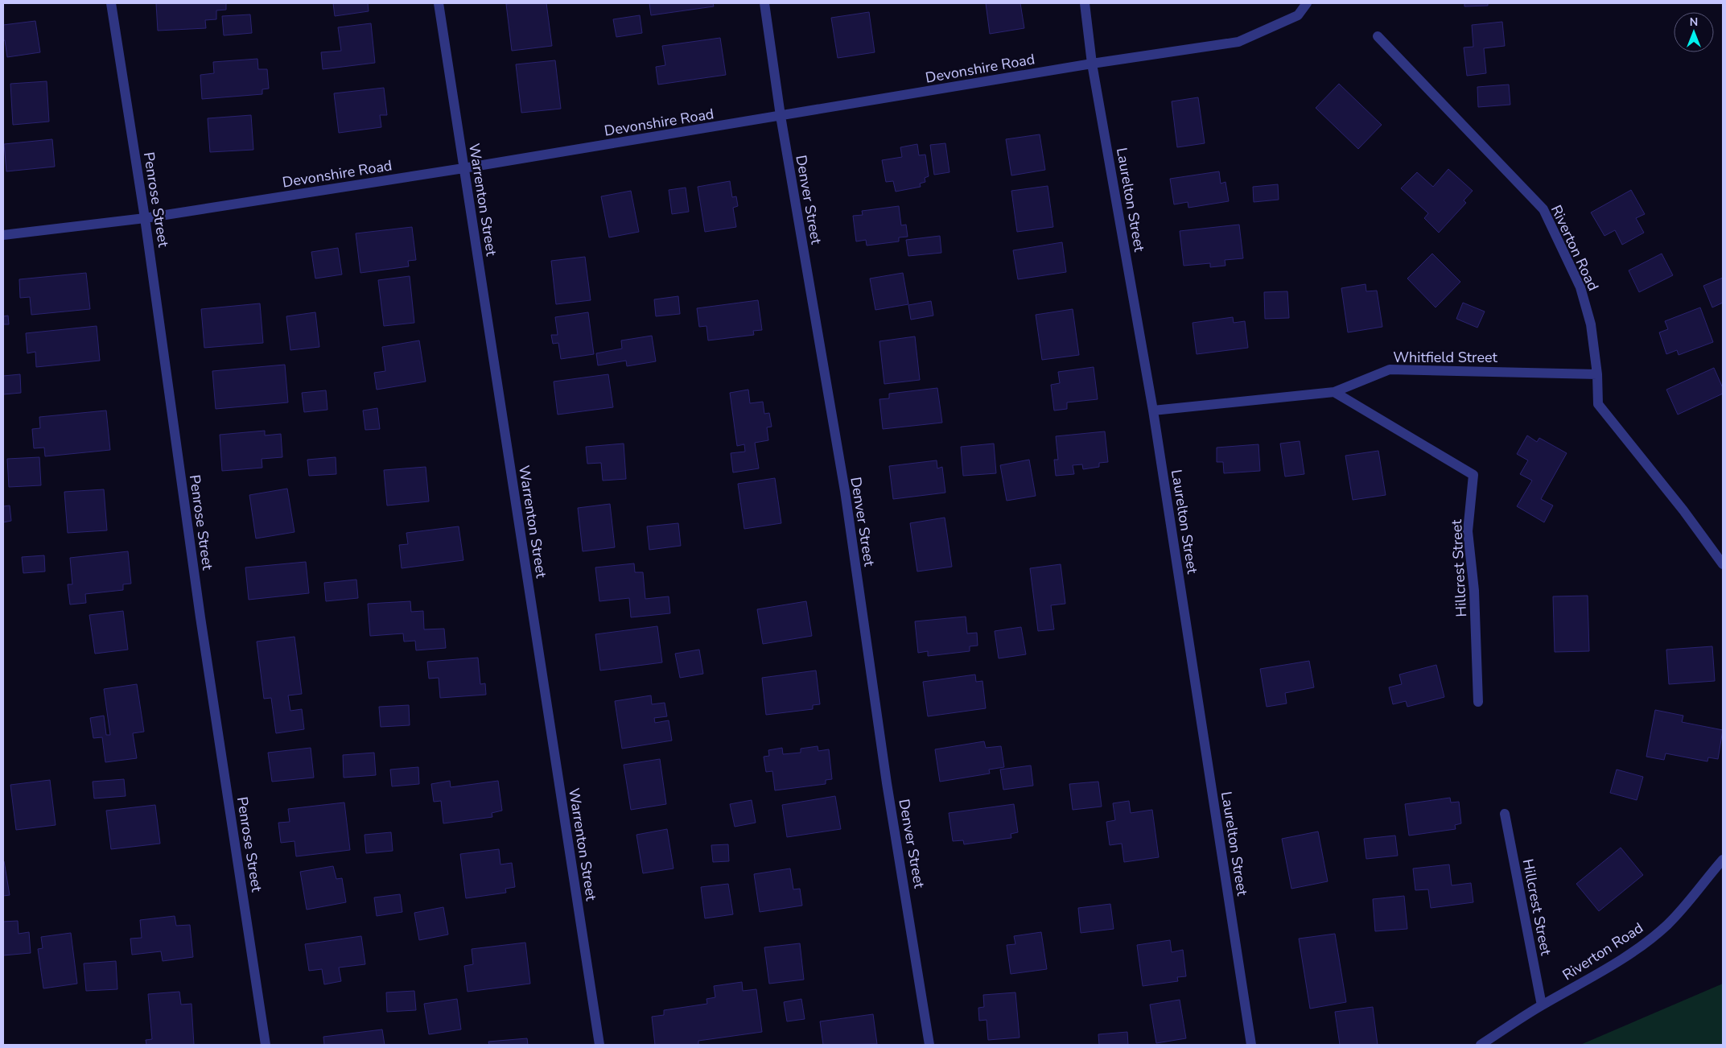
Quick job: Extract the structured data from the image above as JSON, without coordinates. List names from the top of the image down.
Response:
{
  "streets": {
    "street": [
      "Devonshire Road",
      "Penrose Street",
      "Warrenton Street",
      "Denver Street",
      "Laurelton Street",
      "Riverton Road",
      "Whitfield Street",
      "Hillcrest Street"
    ]
  },
  "crossings": [
    ["Devonshire Road", "Penrose Street"],
    ["Devonshire Road", "Warrenton Street"],
    ["Devonshire Road", "Denver Street"],
    ["Devonshire Road", "Laurelton Street"],
    ["Laurelton Street", "Whitfield Street"],
    ["Riverton Road", "Whitfield Street"],
    ["Riverton Road", "Hillcrest Street"],
    ["Whitfield Street", "Hillcrest Street"]
  ],
  "north": "top"
}
